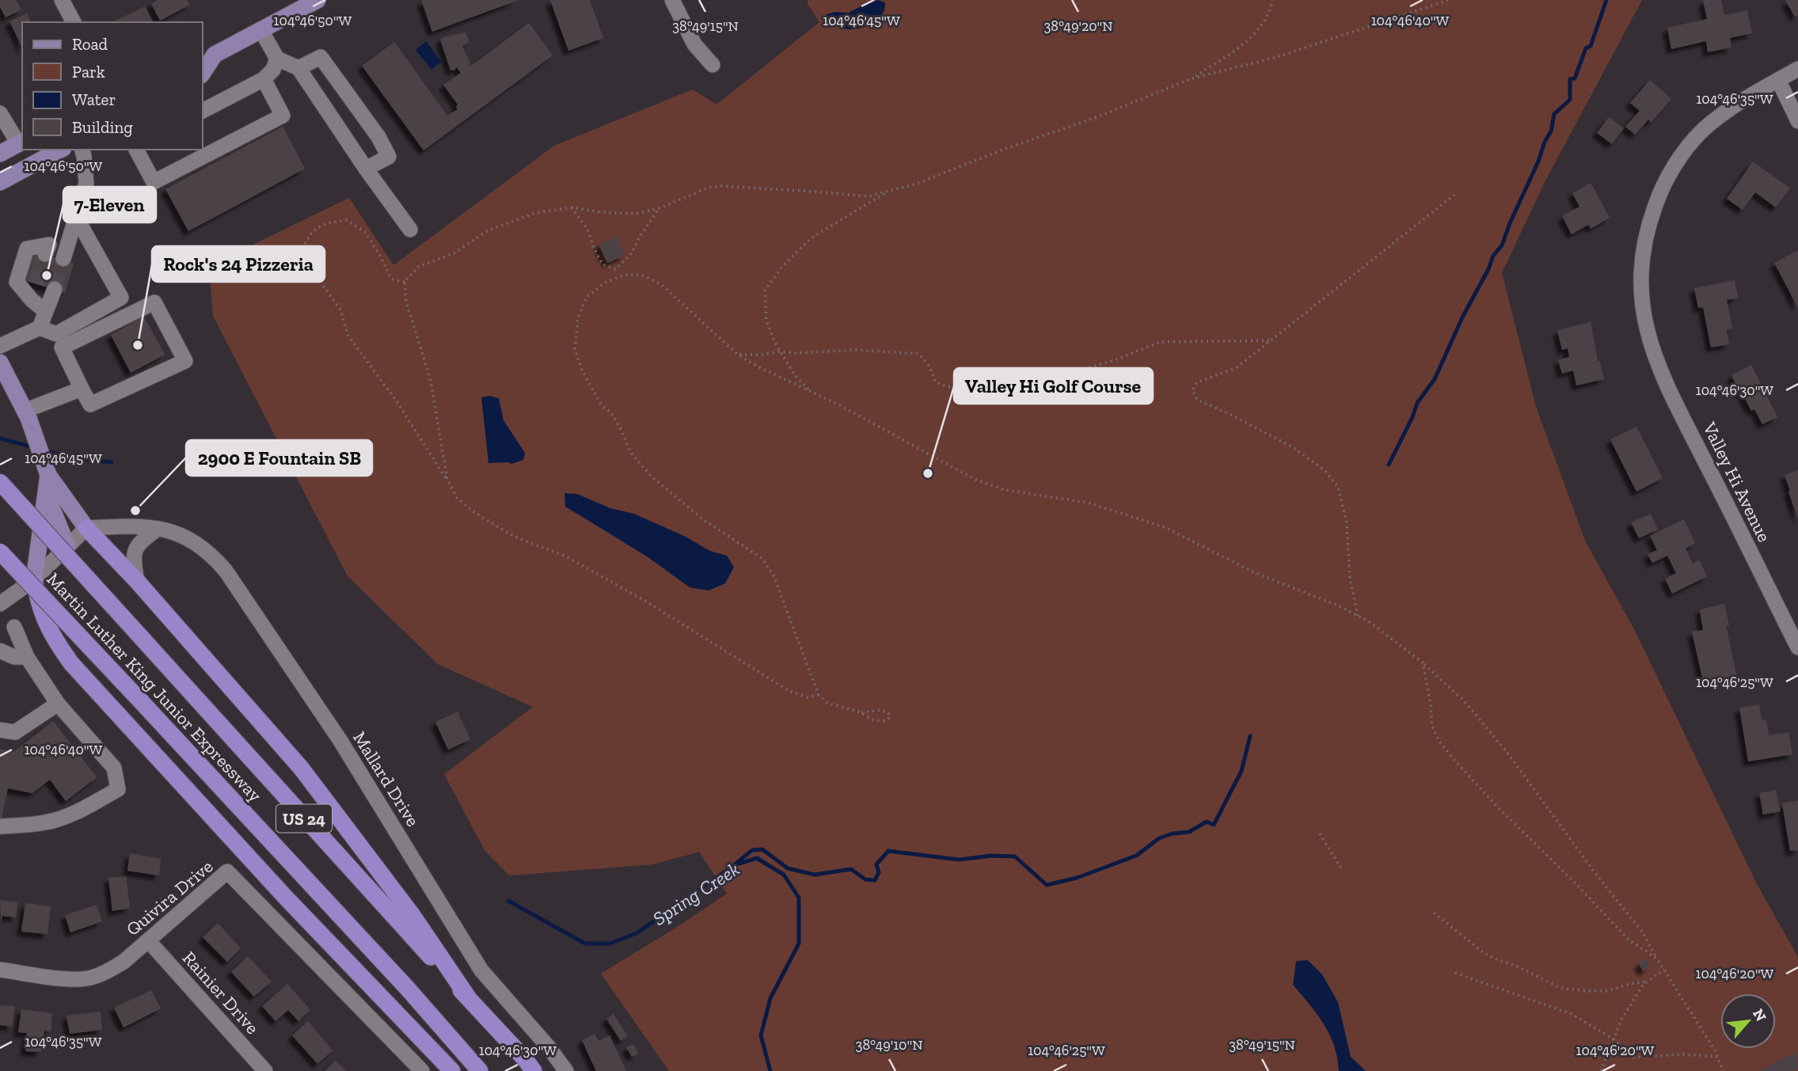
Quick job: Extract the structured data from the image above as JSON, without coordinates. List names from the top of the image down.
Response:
{
  "streets": {
    "highway": ["Martin Luther King Junior Expressway", "US 24"],
    "street": [
      "Valley Hi Avenue",
      "Mallard Drive",
      "Quivira Drive",
      "Rainier Drive"
    ]
  },
  "crossings": [
    ["Martin Luther King Junior Expressway", "US 24"],
    ["Quivira Drive", "Rainier Drive"]
  ],
  "water": ["Spring Creek"],
  "places": [
    "7-Eleven",
    "Rock's 24 Pizzeria",
    "Valley Hi Golf Course",
    "2900 E Fountain SB"
  ],
  "legend": [
    "Road",
    "Park",
    "Water",
    "Building"
  ],
  "north": "top right",
  "coordinates": [
    "104°46'50\"W",
    "104°46'45\"W",
    "104°46'40\"W",
    "38°49'15\"N",
    "38°49'20\"N",
    "104°46'35\"W",
    "104°46'30\"W",
    "104°46'25\"W",
    "104°46'20\"W",
    "38°49'10\"N"
  ]
}
